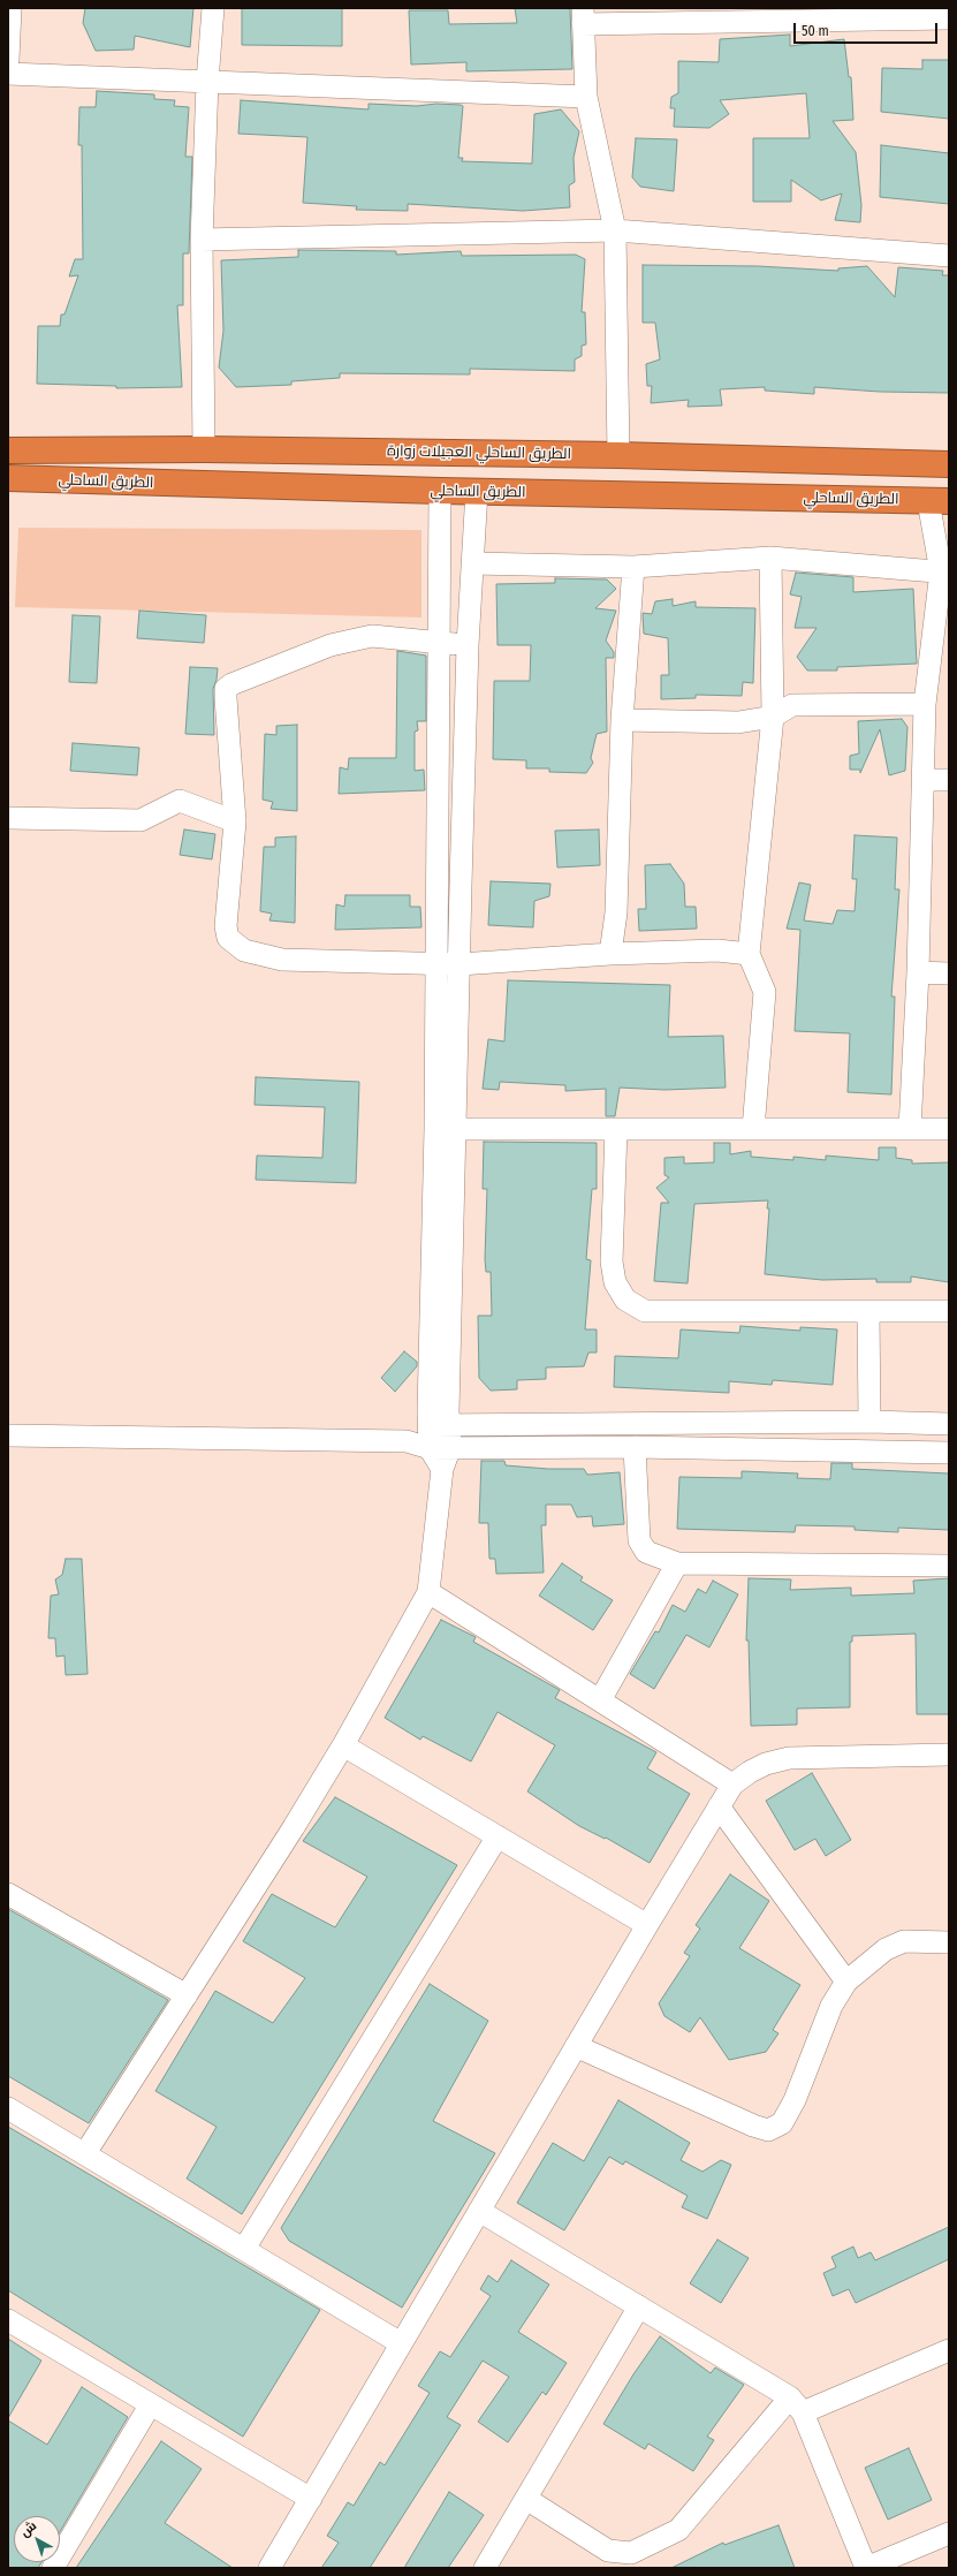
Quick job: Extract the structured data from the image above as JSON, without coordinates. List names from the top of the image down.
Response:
{
  "streets": {
    "highway": ["الطريق الساحلي العجيلات زوارة", "الطريق الساحلي"]
  },
  "scale_bar": "50 m",
  "north": "top left"
}
